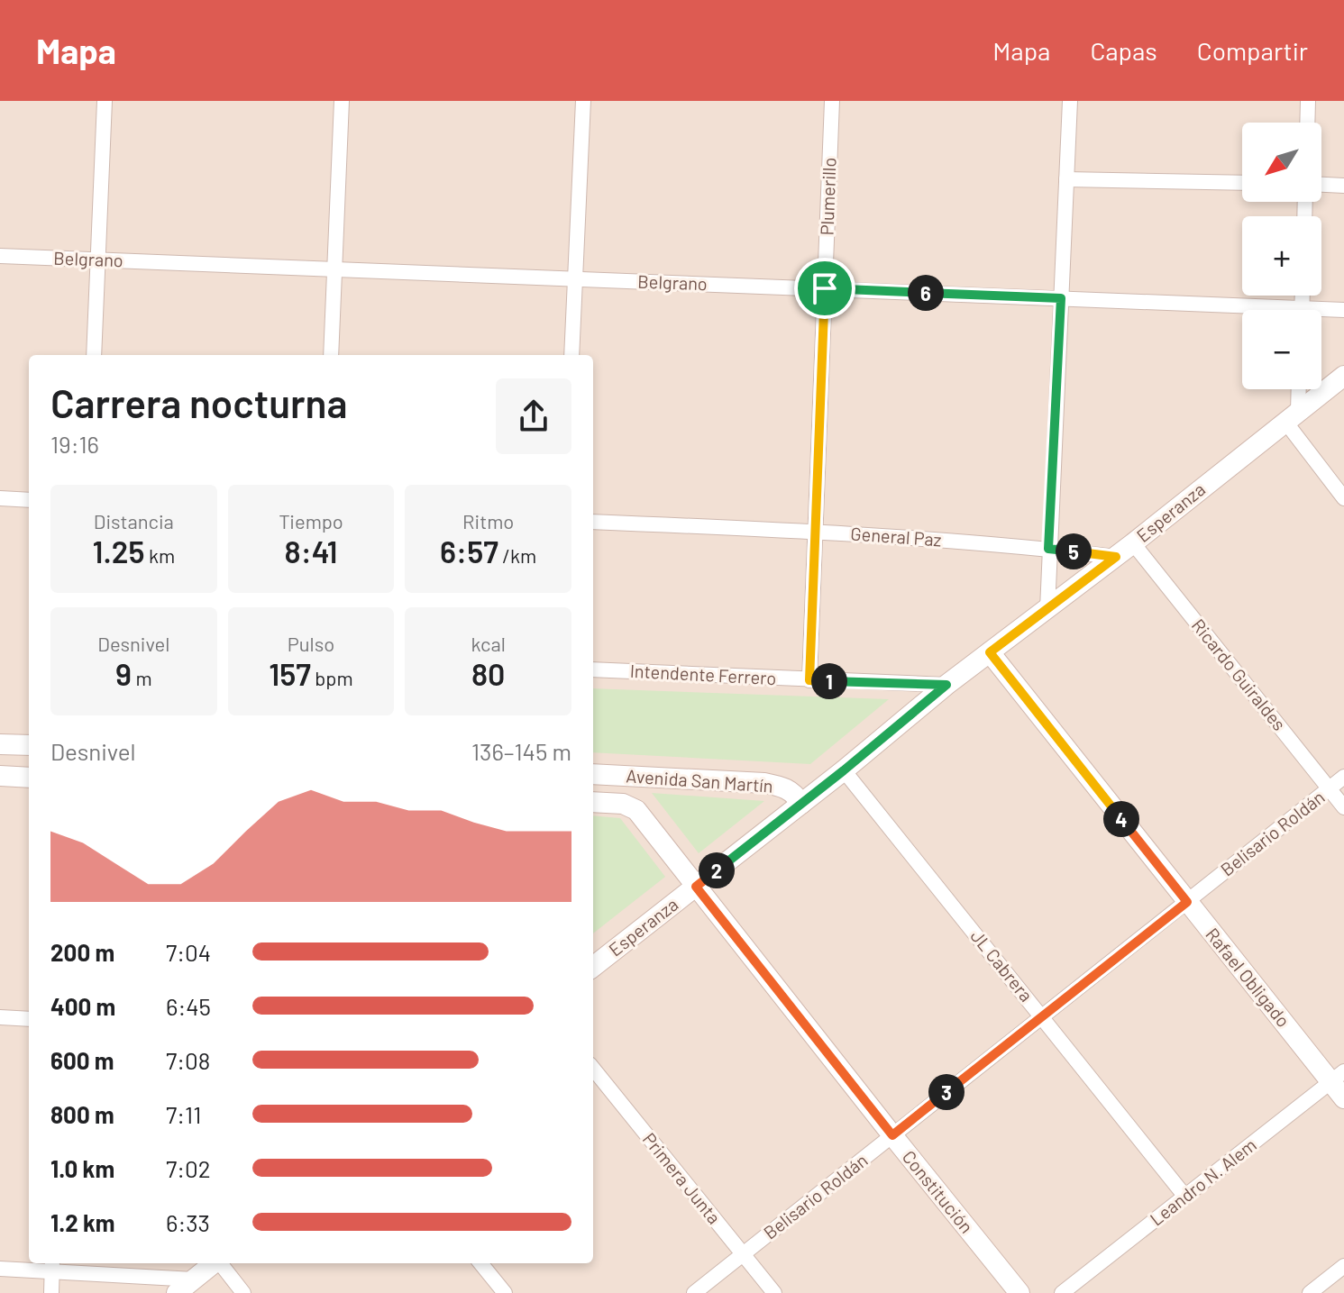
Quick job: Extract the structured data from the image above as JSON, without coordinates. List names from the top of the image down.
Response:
{
  "streets": {
    "main road": [
      "Esperanza",
      "Avenida San Martín",
      "Rafael Obligado",
      "Constitución"
    ],
    "street": [
      "Plumerillo",
      "Belgrano",
      "General Paz",
      "Intendente Ferrero",
      "Ricardo Guiraldes",
      "Belisario Roldán",
      "JL Cabrera",
      "Primera Junta",
      "Leandro N. Alem"
    ]
  },
  "crossings": [
    ["Plumerillo", "Belgrano"],
    ["Plumerillo", "General Paz"],
    ["Plumerillo", "Intendente Ferrero"],
    ["Esperanza", "General Paz"],
    ["Esperanza", "Intendente Ferrero"],
    ["Esperanza", "Ricardo Guiraldes"],
    ["Esperanza", "Avenida San Martín"],
    ["Esperanza", "JL Cabrera"],
    ["Esperanza", "Rafael Obligado"],
    ["Esperanza", "Constitución"],
    ["Ricardo Guiraldes", "Belisario Roldán"],
    ["Avenida San Martín", "Constitución"],
    ["Belisario Roldán", "JL Cabrera"],
    ["Belisario Roldán", "Rafael Obligado"],
    ["Belisario Roldán", "Primera Junta"],
    ["Belisario Roldán", "Constitución"],
    ["JL Cabrera", "Leandro N. Alem"],
    ["Rafael Obligado", "Leandro N. Alem"]
  ],
  "north": "bottom left",
  "page": {
    "header": "Mapa",
    "nav": ["Mapa", "Capas", "Compartir"],
    "map_buttons": ["+", "−"],
    "pins": [
      "6",
      "5",
      "1",
      "4",
      "2",
      "3"
    ],
    "heading": ["Carrera nocturna", "19:16"],
    "stats": [
      ["Distancia", "1.25 km"],
      ["Tiempo", "8:41"],
      ["Ritmo", "6:57 /km"],
      ["Desnivel", "9 m"],
      ["Pulso", "157 bpm"],
      ["kcal", "80"]
    ],
    "chart": ["Desnivel", "136–145 m"],
    "list": [
      {
        "name": "200 m",
        "note": "7:04"
      },
      {
        "name": "400 m",
        "note": "6:45"
      },
      {
        "name": "600 m",
        "note": "7:08"
      },
      {
        "name": "800 m",
        "note": "7:11"
      },
      {
        "name": "1.0 km",
        "note": "7:02"
      },
      {
        "name": "1.2 km",
        "note": "6:33"
      }
    ]
  }
}
